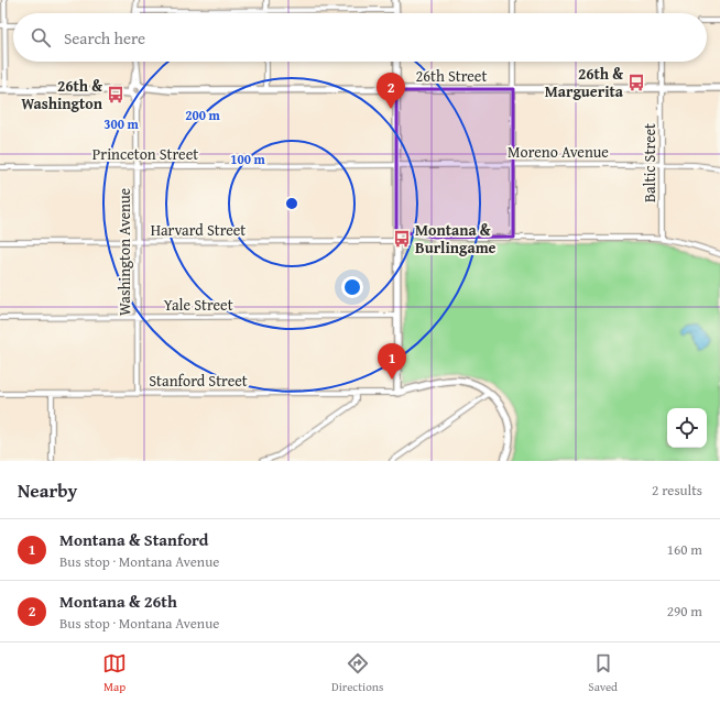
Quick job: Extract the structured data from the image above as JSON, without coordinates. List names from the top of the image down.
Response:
{
  "streets": {
    "street": [
      "26th Street",
      "Moreno Avenue",
      "Princeton Street",
      "Baltic Street",
      "Harvard Street",
      "Washington Avenue",
      "Yale Street",
      "Stanford Street"
    ]
  },
  "crossings": [
    ["26th Street", "Baltic Street"],
    ["26th Street", "Washington Avenue"],
    ["Moreno Avenue", "Princeton Street"],
    ["Moreno Avenue", "Baltic Street"],
    ["Princeton Street", "Washington Avenue"],
    ["Harvard Street", "Washington Avenue"],
    ["Washington Avenue", "Yale Street"],
    ["Washington Avenue", "Stanford Street"]
  ],
  "places": {
    "bus stop": ["26th & Marguerita", "26th & Washington", "Montana & Burlingame"]
  },
  "page": {
    "search": "Search here",
    "pins": ["2", "1"],
    "heading": ["Nearby", "2 results"],
    "list": [
      {
        "mark": "1",
        "name": "Montana & Stanford",
        "note": "Bus stop · Montana Avenue",
        "value": "160 m"
      },
      {
        "mark": "2",
        "name": "Montana & 26th",
        "note": "Bus stop · Montana Avenue",
        "value": "290 m"
      }
    ],
    "nav": ["Map", "Directions", "Saved"]
  },
  "rings": ["200 m", "300 m", "100 m"]
}
